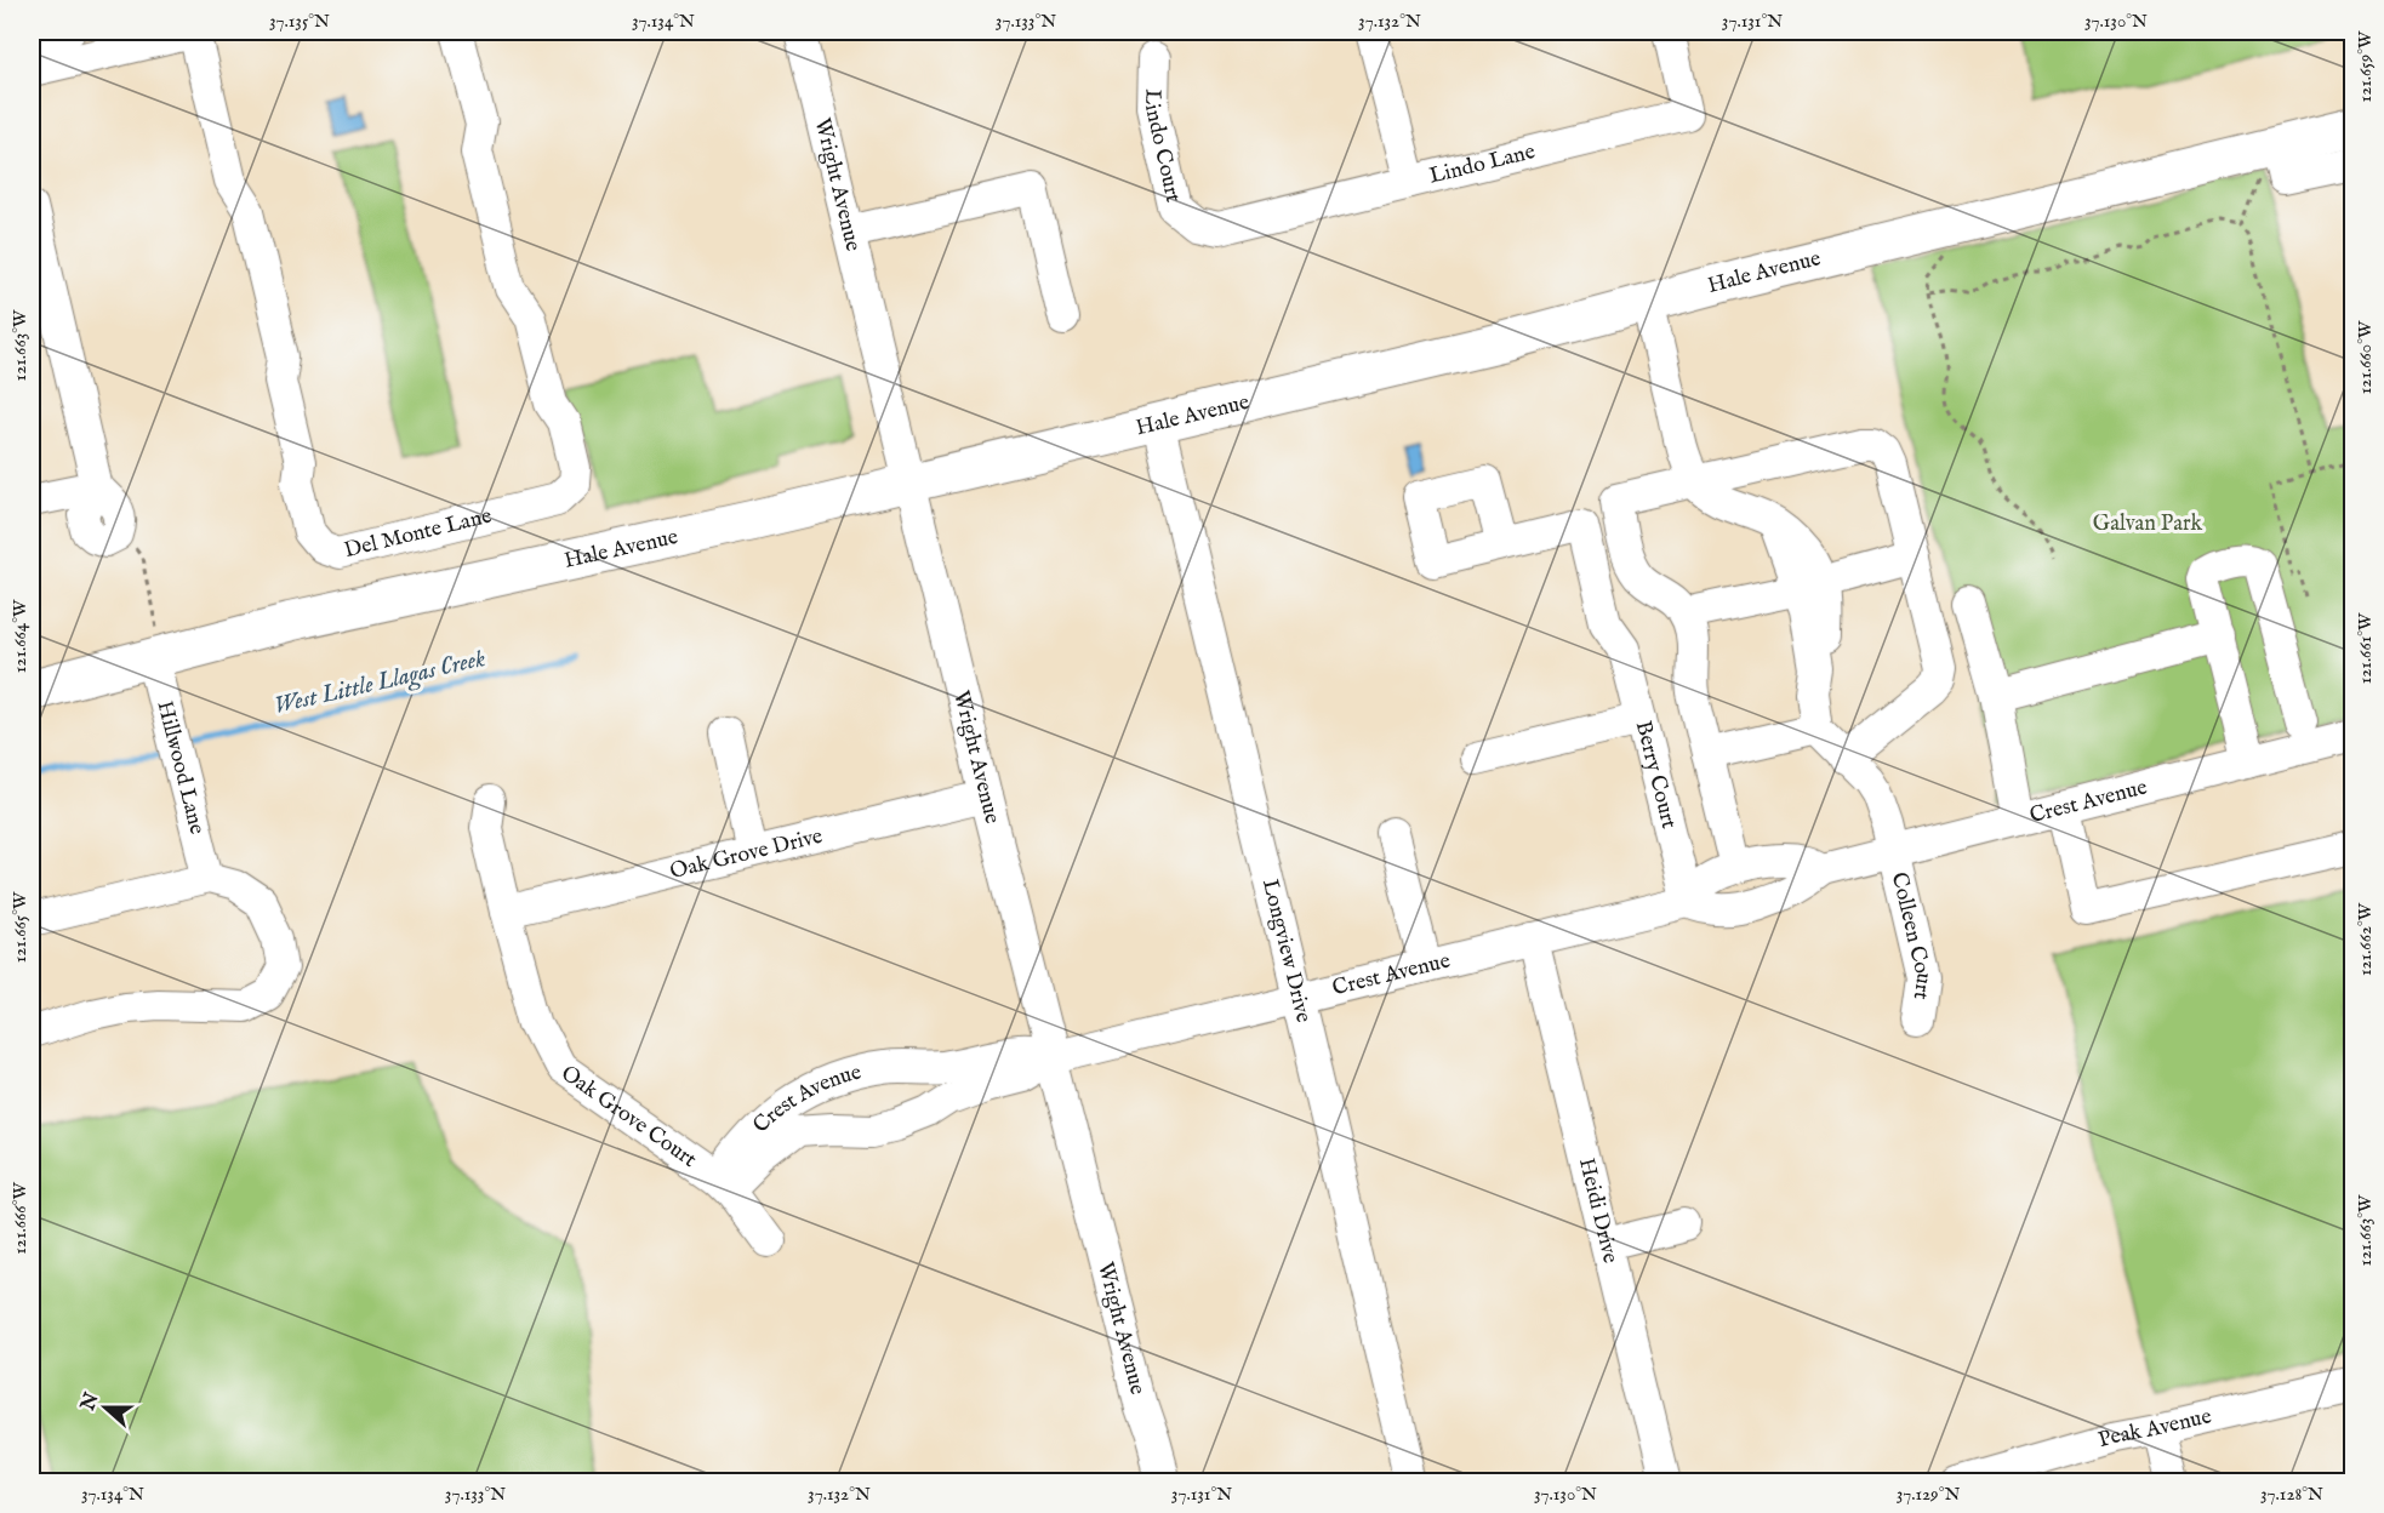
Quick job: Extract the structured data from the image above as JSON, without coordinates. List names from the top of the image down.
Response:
{
  "streets": {
    "main road": ["Hale Avenue"],
    "street": [
      "Lindo Court",
      "Lindo Lane",
      "Wright Avenue",
      "Del Monte Lane",
      "Hillwood Lane",
      "Berry Court",
      "Crest Avenue",
      "Oak Grove Drive",
      "Colleen Court",
      "Longview Drive",
      "Oak Grove Court",
      "Heidi Drive",
      "Peak Avenue"
    ]
  },
  "crossings": [
    ["Lindo Court", "Lindo Lane"],
    ["Wright Avenue", "Hale Avenue"],
    ["Wright Avenue", "Crest Avenue"],
    ["Wright Avenue", "Oak Grove Drive"],
    ["Hale Avenue", "Hillwood Lane"],
    ["Hale Avenue", "Longview Drive"],
    ["Berry Court", "Crest Avenue"],
    ["Crest Avenue", "Colleen Court"],
    ["Crest Avenue", "Longview Drive"],
    ["Crest Avenue", "Oak Grove Court"],
    ["Crest Avenue", "Heidi Drive"],
    ["Oak Grove Drive", "Oak Grove Court"]
  ],
  "water": ["West Little Llagas Creek"],
  "parks": ["Galvan Park"],
  "north": "left",
  "coordinates": [
    "37.135°N",
    "37.134°N",
    "37.133°N",
    "37.132°N",
    "37.131°N",
    "37.130°N",
    "121.659°W",
    "121.663°W",
    "121.660°W",
    "121.664°W",
    "121.661°W",
    "121.665°W",
    "121.662°W",
    "121.666°W",
    "37.129°N",
    "37.128°N"
  ]
}
